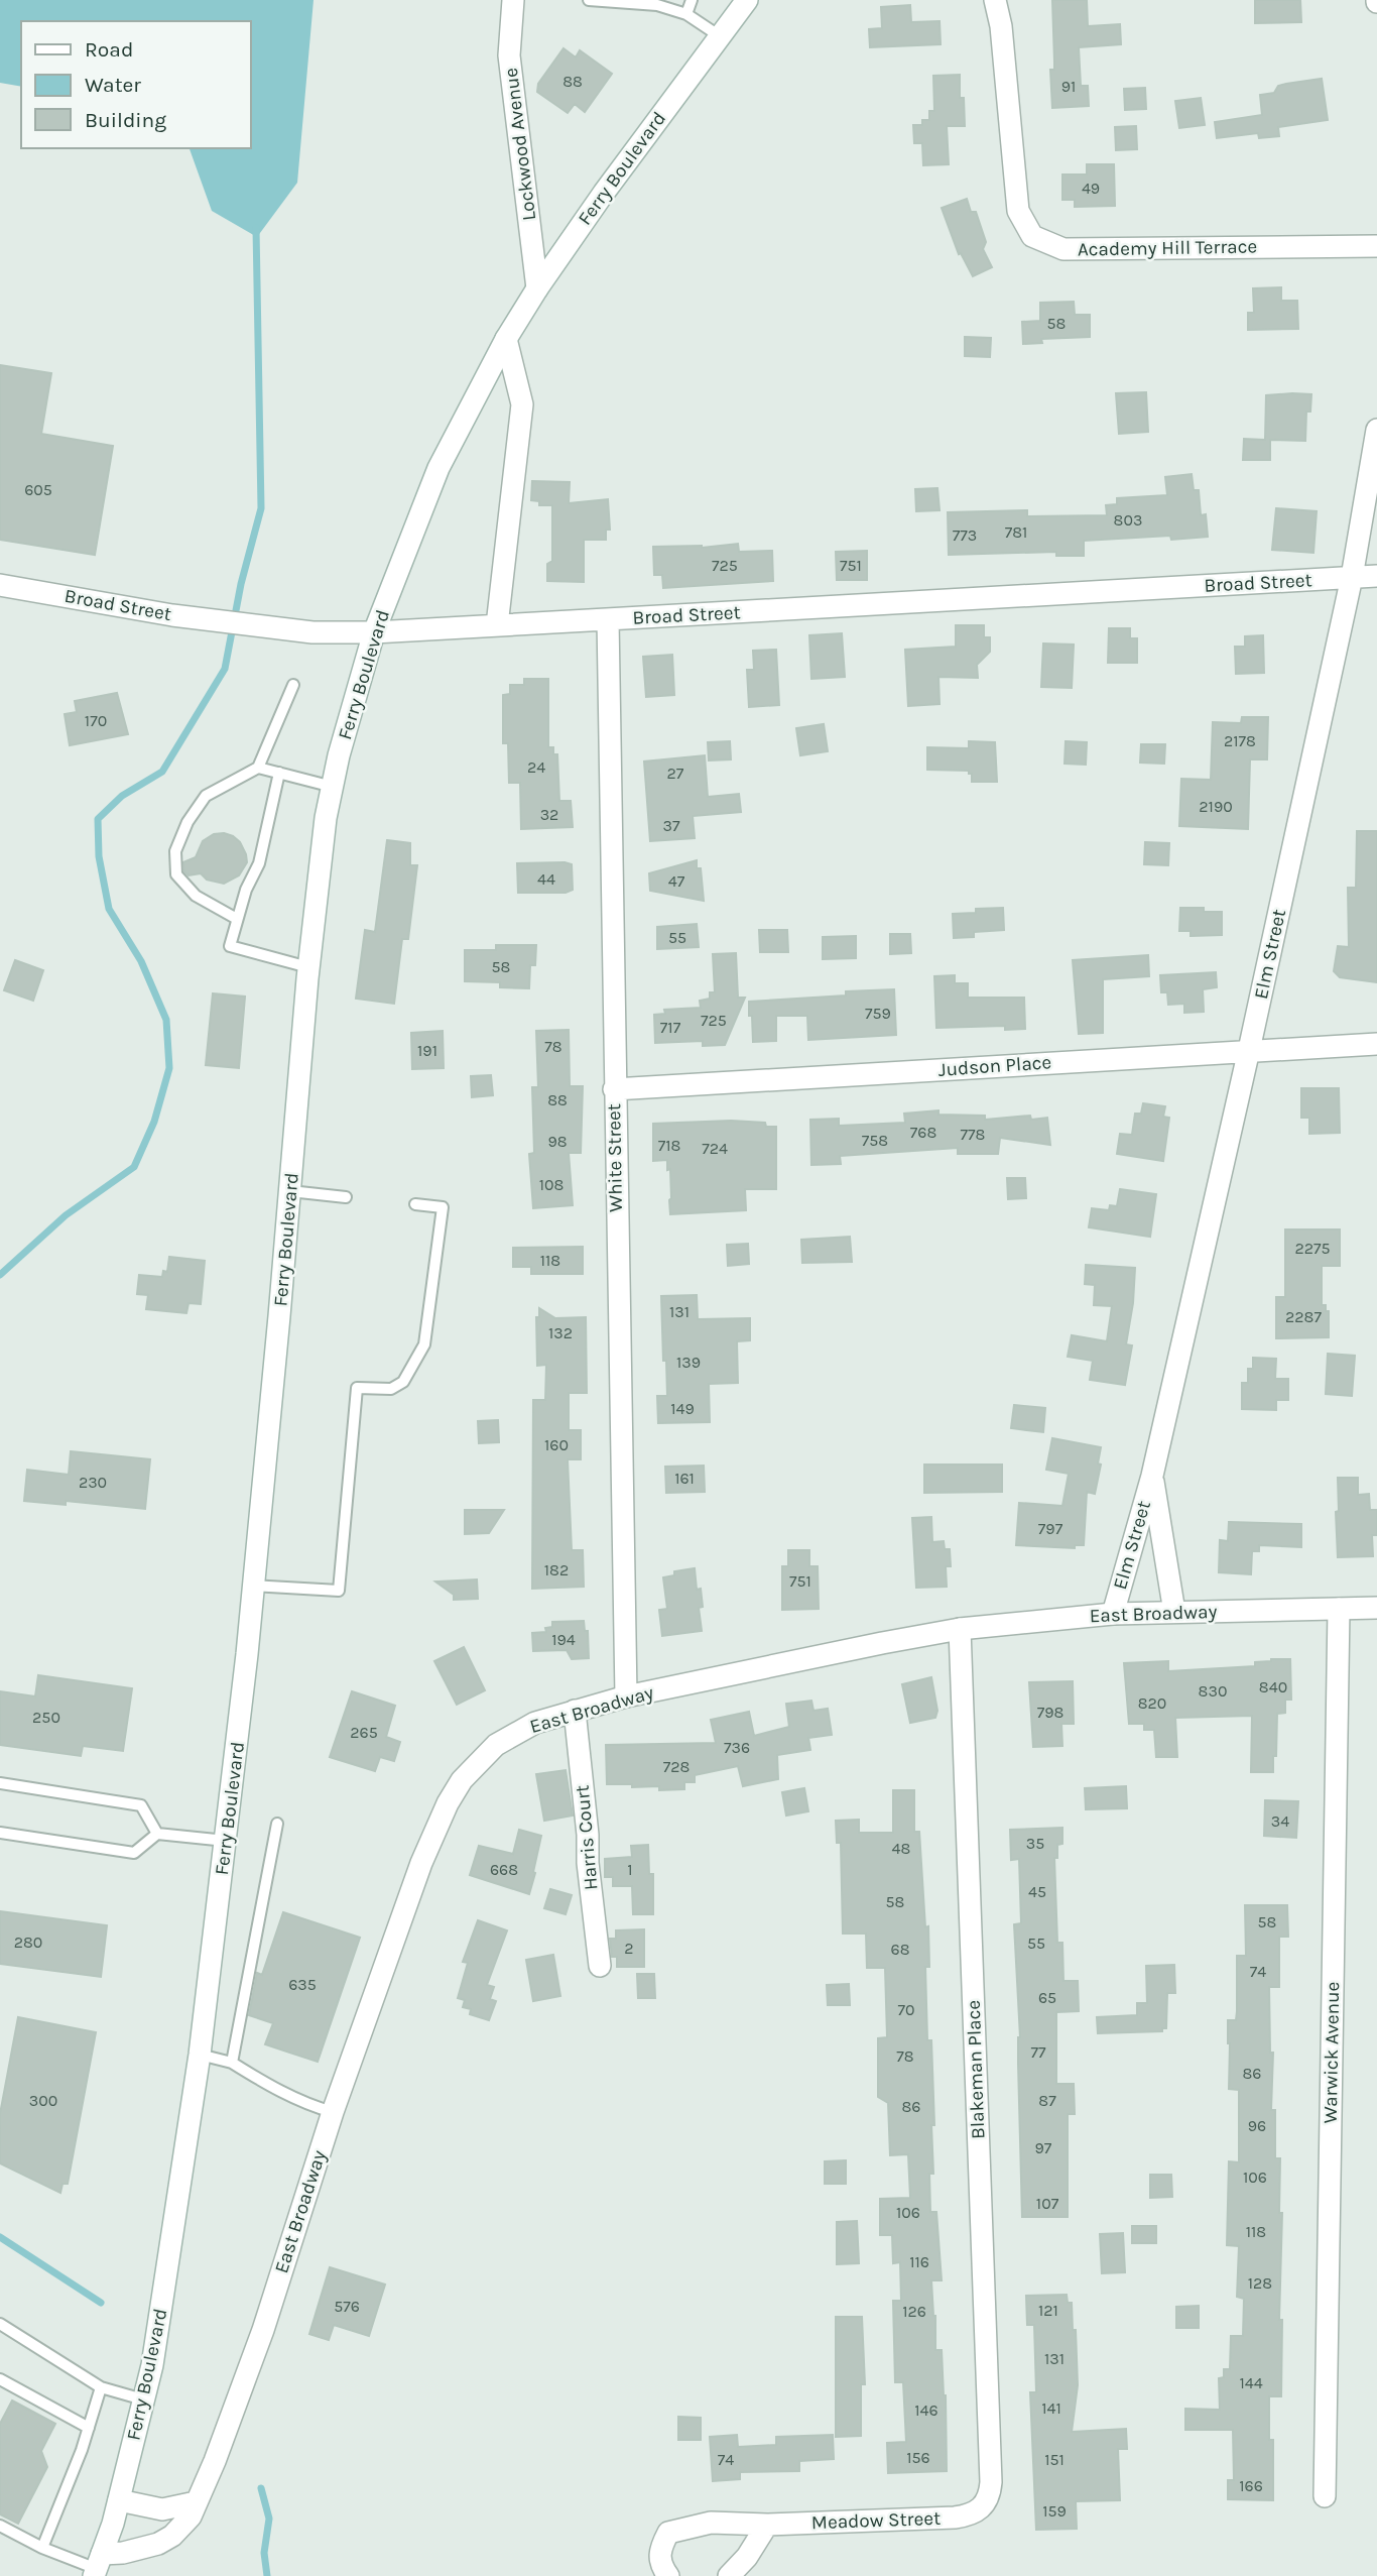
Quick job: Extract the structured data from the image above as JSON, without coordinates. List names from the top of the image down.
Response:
{
  "streets": {
    "street": [
      "Lockwood Avenue",
      "Ferry Boulevard",
      "Academy Hill Terrace",
      "Broad Street",
      "Elm Street",
      "Judson Place",
      "White Street",
      "East Broadway",
      "Harris Court",
      "Warwick Avenue",
      "Blakeman Place",
      "Meadow Street"
    ]
  },
  "crossings": [
    ["Lockwood Avenue", "Ferry Boulevard"],
    ["Ferry Boulevard", "Broad Street"],
    ["Ferry Boulevard", "East Broadway"],
    ["Broad Street", "Elm Street"],
    ["Broad Street", "White Street"],
    ["Elm Street", "Judson Place"],
    ["Elm Street", "East Broadway"],
    ["Judson Place", "White Street"],
    ["White Street", "East Broadway"],
    ["East Broadway", "Harris Court"],
    ["East Broadway", "Warwick Avenue"],
    ["East Broadway", "Blakeman Place"],
    ["Blakeman Place", "Meadow Street"]
  ],
  "house_numbers": [
    "88",
    "91",
    "49",
    "58",
    "605",
    "803",
    "781",
    "773",
    "725",
    "751",
    "170",
    "2178",
    "24",
    "27",
    "2190",
    "32",
    "37",
    "44",
    "47",
    "55",
    "58",
    "759",
    "725",
    "717",
    "78",
    "191",
    "88",
    "768",
    "778",
    "758",
    "98",
    "718",
    "724",
    "108",
    "2275",
    "118",
    "131",
    "2287",
    "132",
    "139",
    "149",
    "160",
    "161",
    "230",
    "797",
    "182",
    "751",
    "194",
    "840",
    "830",
    "820",
    "798",
    "250",
    "265",
    "736",
    "728",
    "34",
    "35",
    "48",
    "668",
    "1",
    "45",
    "58",
    "58",
    "280",
    "55",
    "2",
    "68",
    "74",
    "635",
    "65",
    "70",
    "77",
    "78",
    "86",
    "300",
    "87",
    "86",
    "96",
    "97",
    "106",
    "107",
    "106",
    "118",
    "116",
    "128",
    "576",
    "121",
    "126",
    "131",
    "144",
    "141",
    "146",
    "156",
    "74",
    "151",
    "166",
    "159"
  ],
  "legend": ["Road", "Water", "Building"]
}
